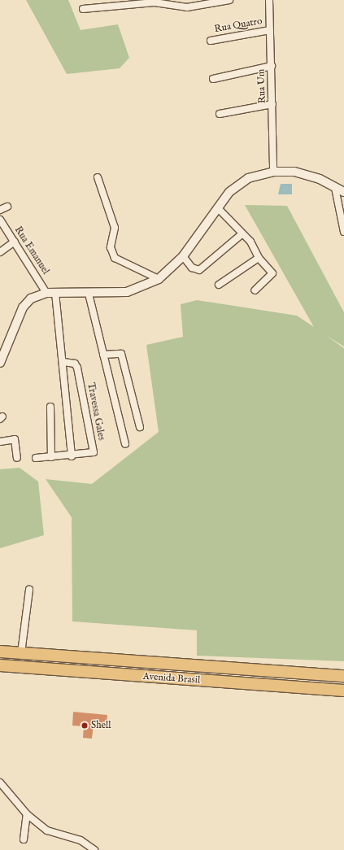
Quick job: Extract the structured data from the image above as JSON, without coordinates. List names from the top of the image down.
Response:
{
  "streets": {
    "highway": ["Avenida Brasil"],
    "street": [
      "Rua Quatro",
      "Rua Um",
      "Rua Emanuel",
      "Travessa Gales"
    ]
  },
  "crossings": [
    ["Rua Quatro", "Rua Um"]
  ],
  "places": ["Shell"]
}
